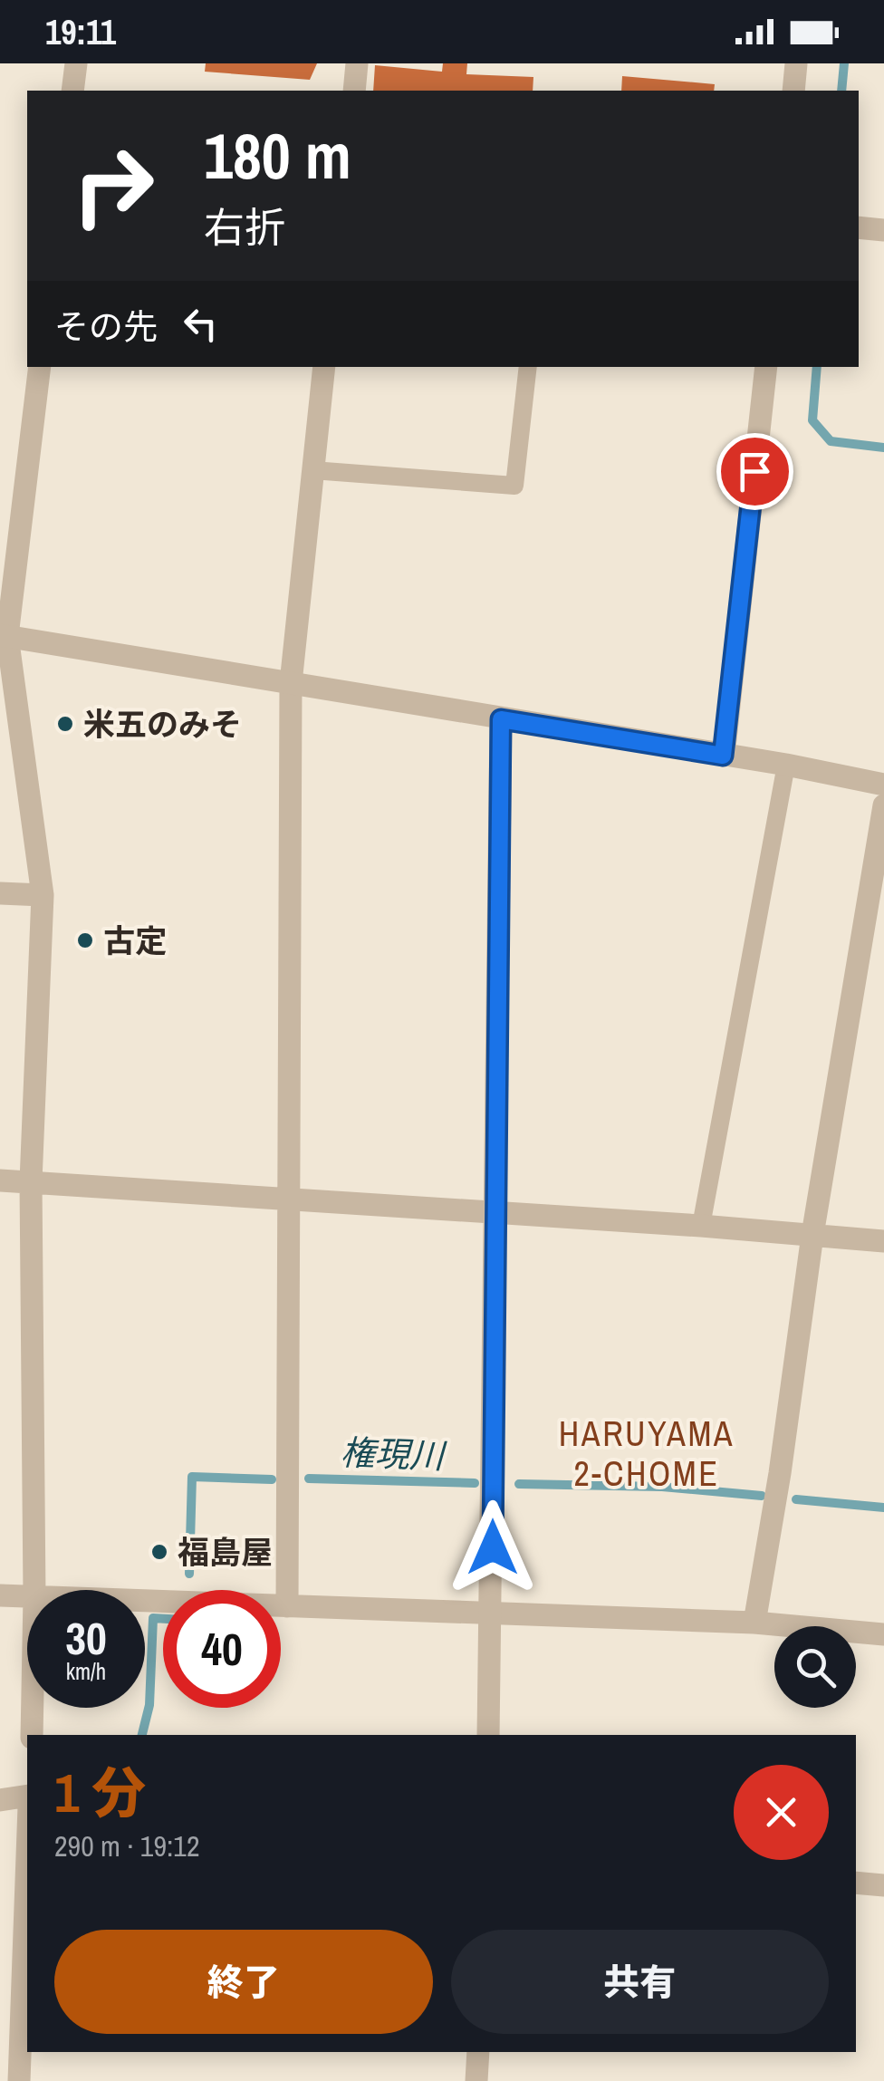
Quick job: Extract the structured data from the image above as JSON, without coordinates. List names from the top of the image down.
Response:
{
  "districts": ["HARUYAMA 2-CHOME"],
  "water": ["権現川"],
  "places": ["米五のみそ", "古定", "福島屋"],
  "page": {
    "status": "19:11",
    "turn": ["180 m", "右折"],
    "then": "その先",
    "speed": "30 km/h",
    "limit": "40",
    "heading": ["1 分", "290 m · 19:12"],
    "buttons": ["終了", "共有"]
  }
}
